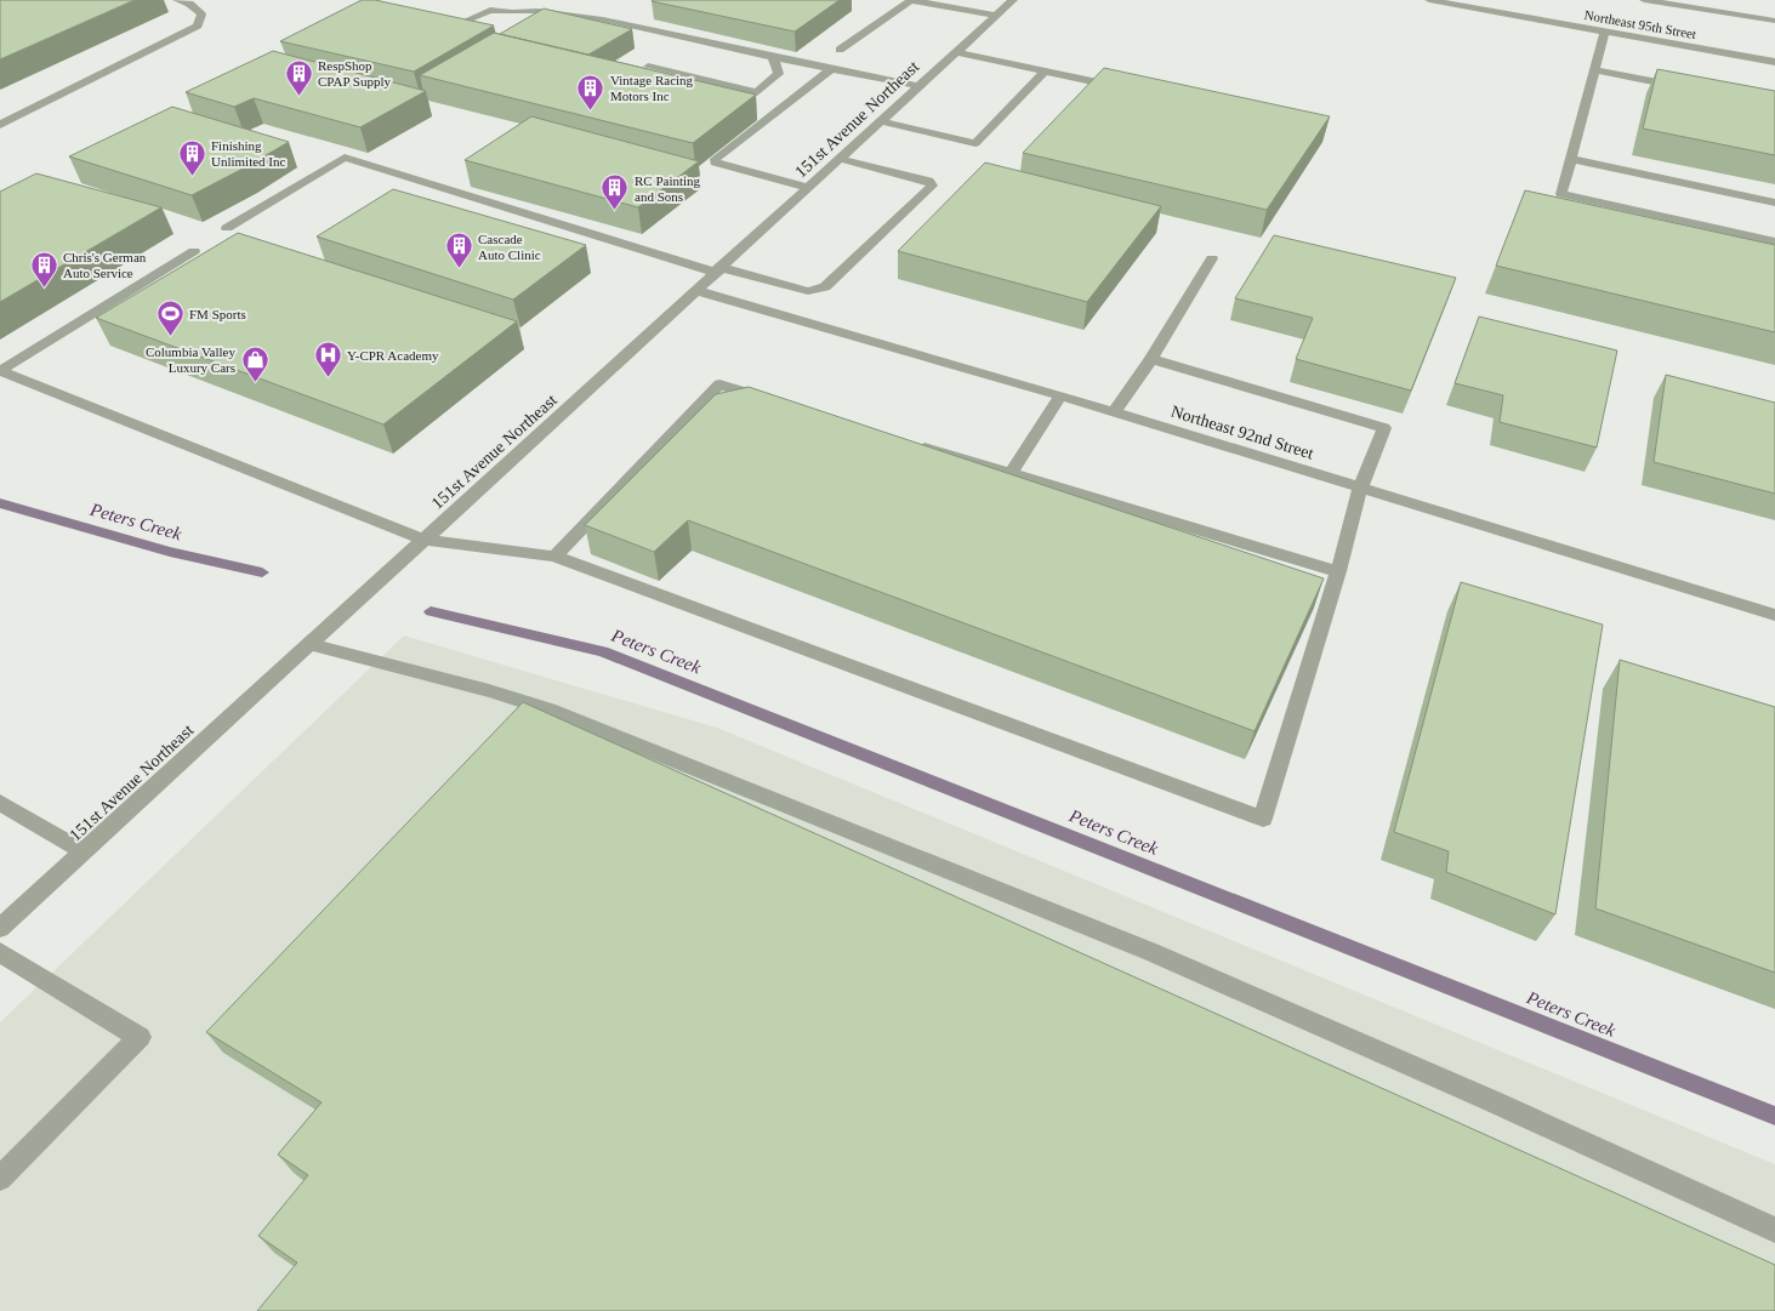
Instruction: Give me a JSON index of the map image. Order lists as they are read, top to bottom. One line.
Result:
{"streets":{"street":["Northeast 95th Street","151st Avenue Northeast","Northeast 92nd Street"]},"crossings":[["151st Avenue Northeast","Northeast 92nd Street"]],"water":["Peters Creek"],"places":{"building":["RespShop CPAP Supply","Vintage Racing Motors Inc","Finishing Unlimited Inc","RC Painting and Sons","Cascade Auto Clinic","Chris's German Auto Service"],"sports":["FM Sports"],"hospital":["Y-CPR Academy"],"shop":["Columbia Valley Luxury Cars"]}}
